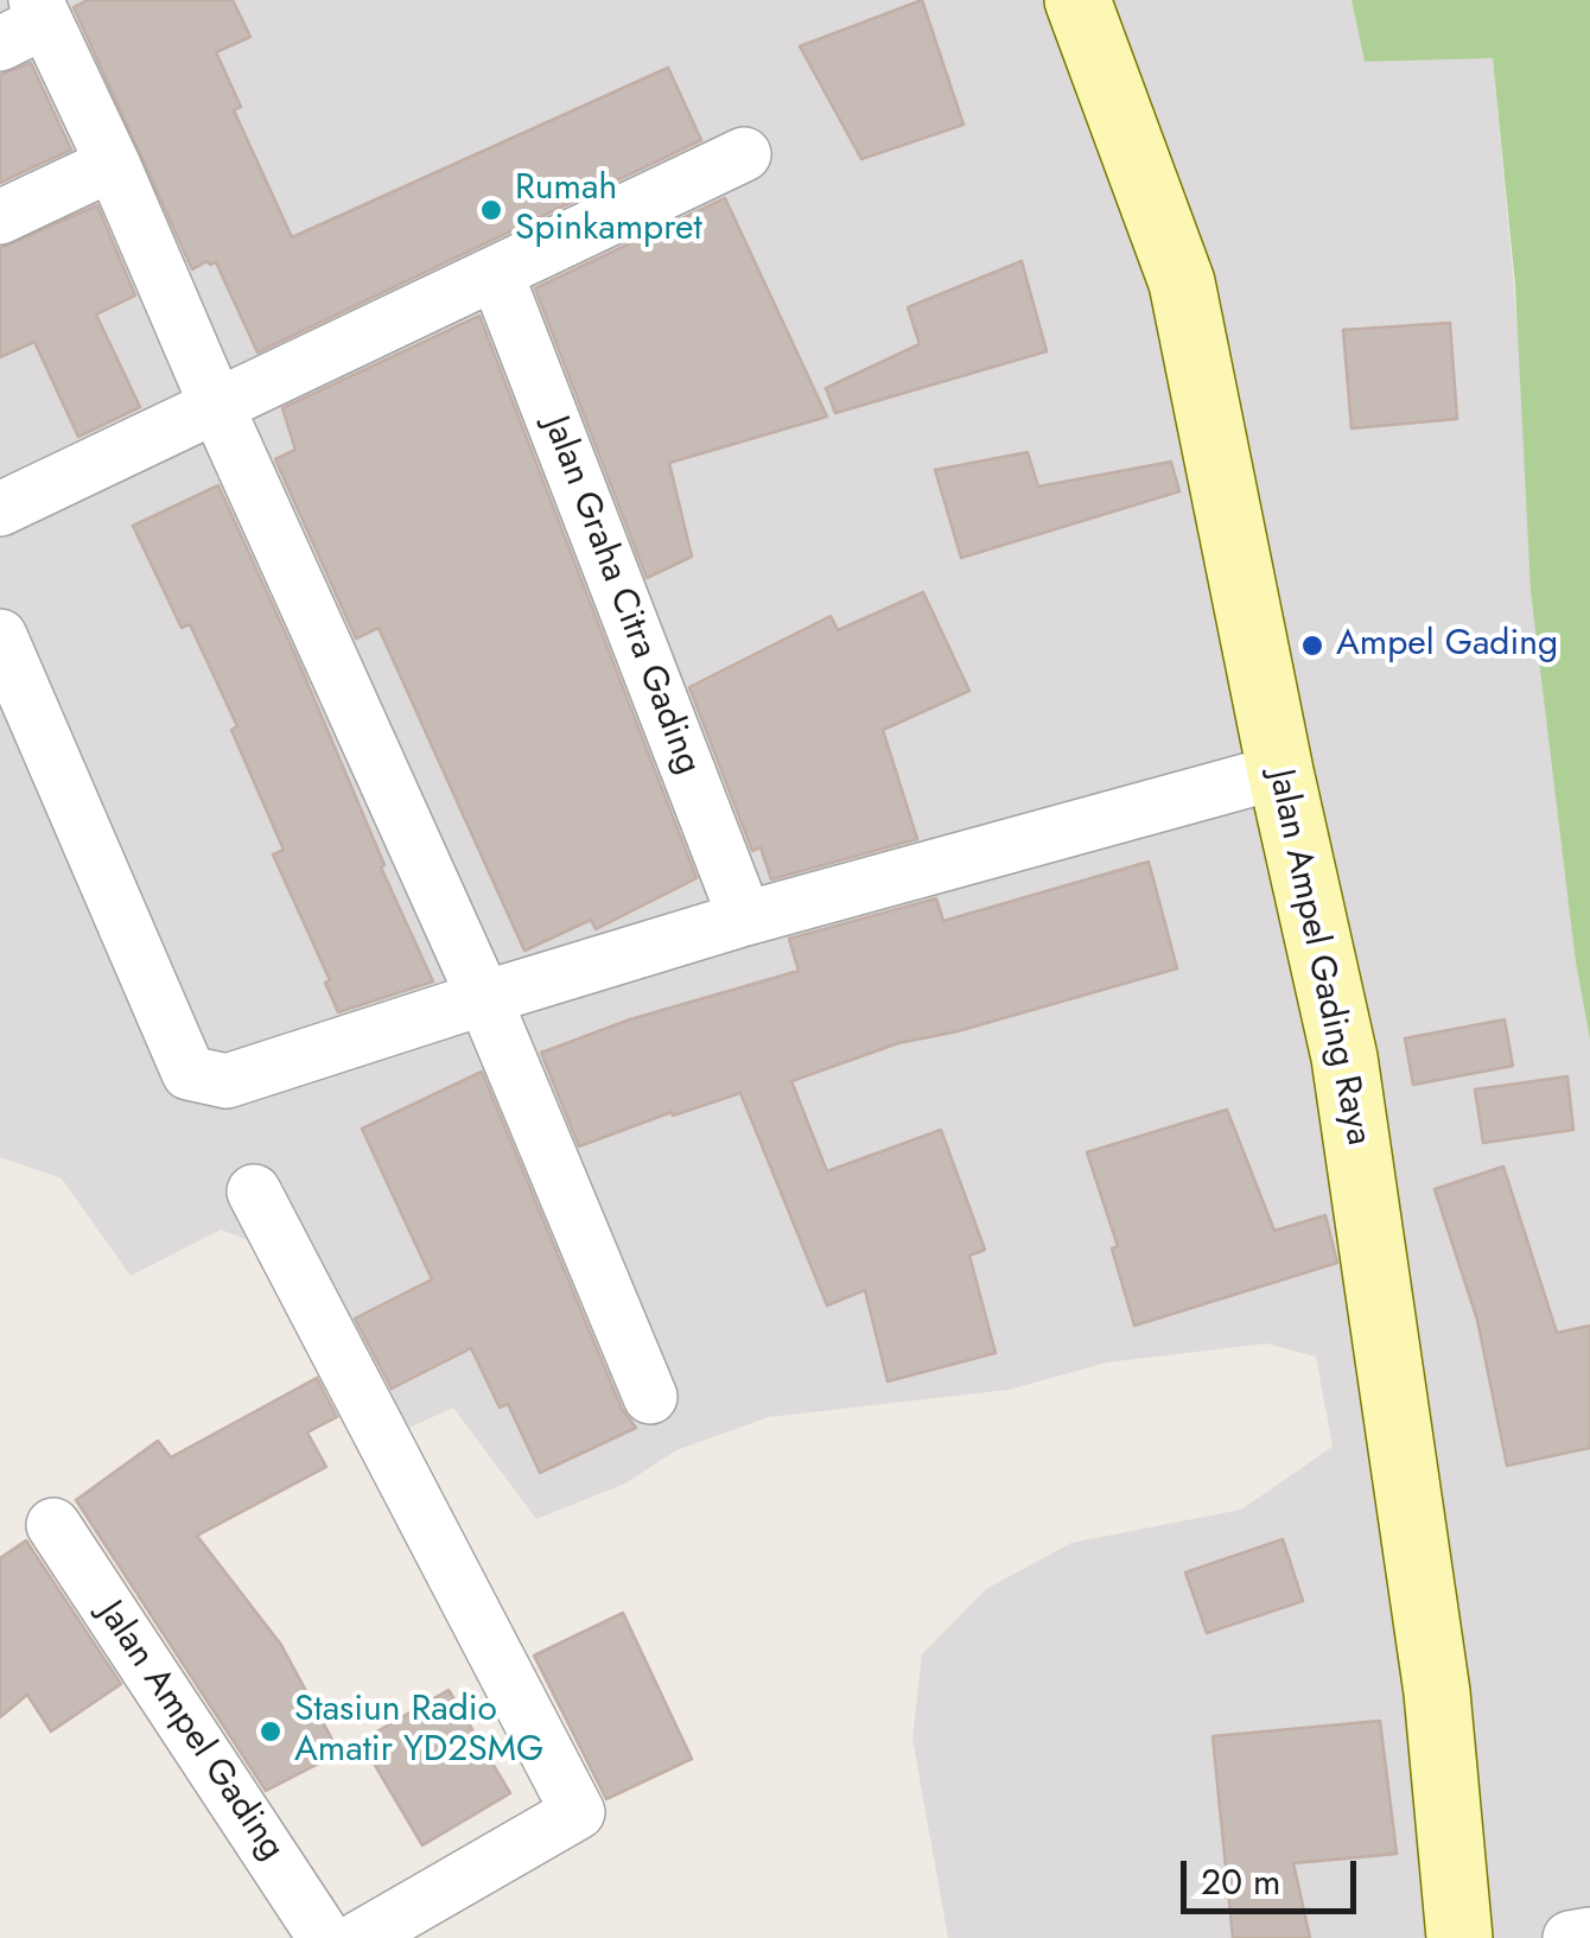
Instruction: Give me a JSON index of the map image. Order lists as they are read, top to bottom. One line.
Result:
{"streets":{"main road":["Jalan Ampel Gading Raya"],"street":["Jalan Graha Citra Gading","Jalan Ampel Gading"]},"places":["Rumah Spinkampret","Ampel Gading","Stasiun Radio Amatir YD2SMG"],"scale_bar":"20 m"}
